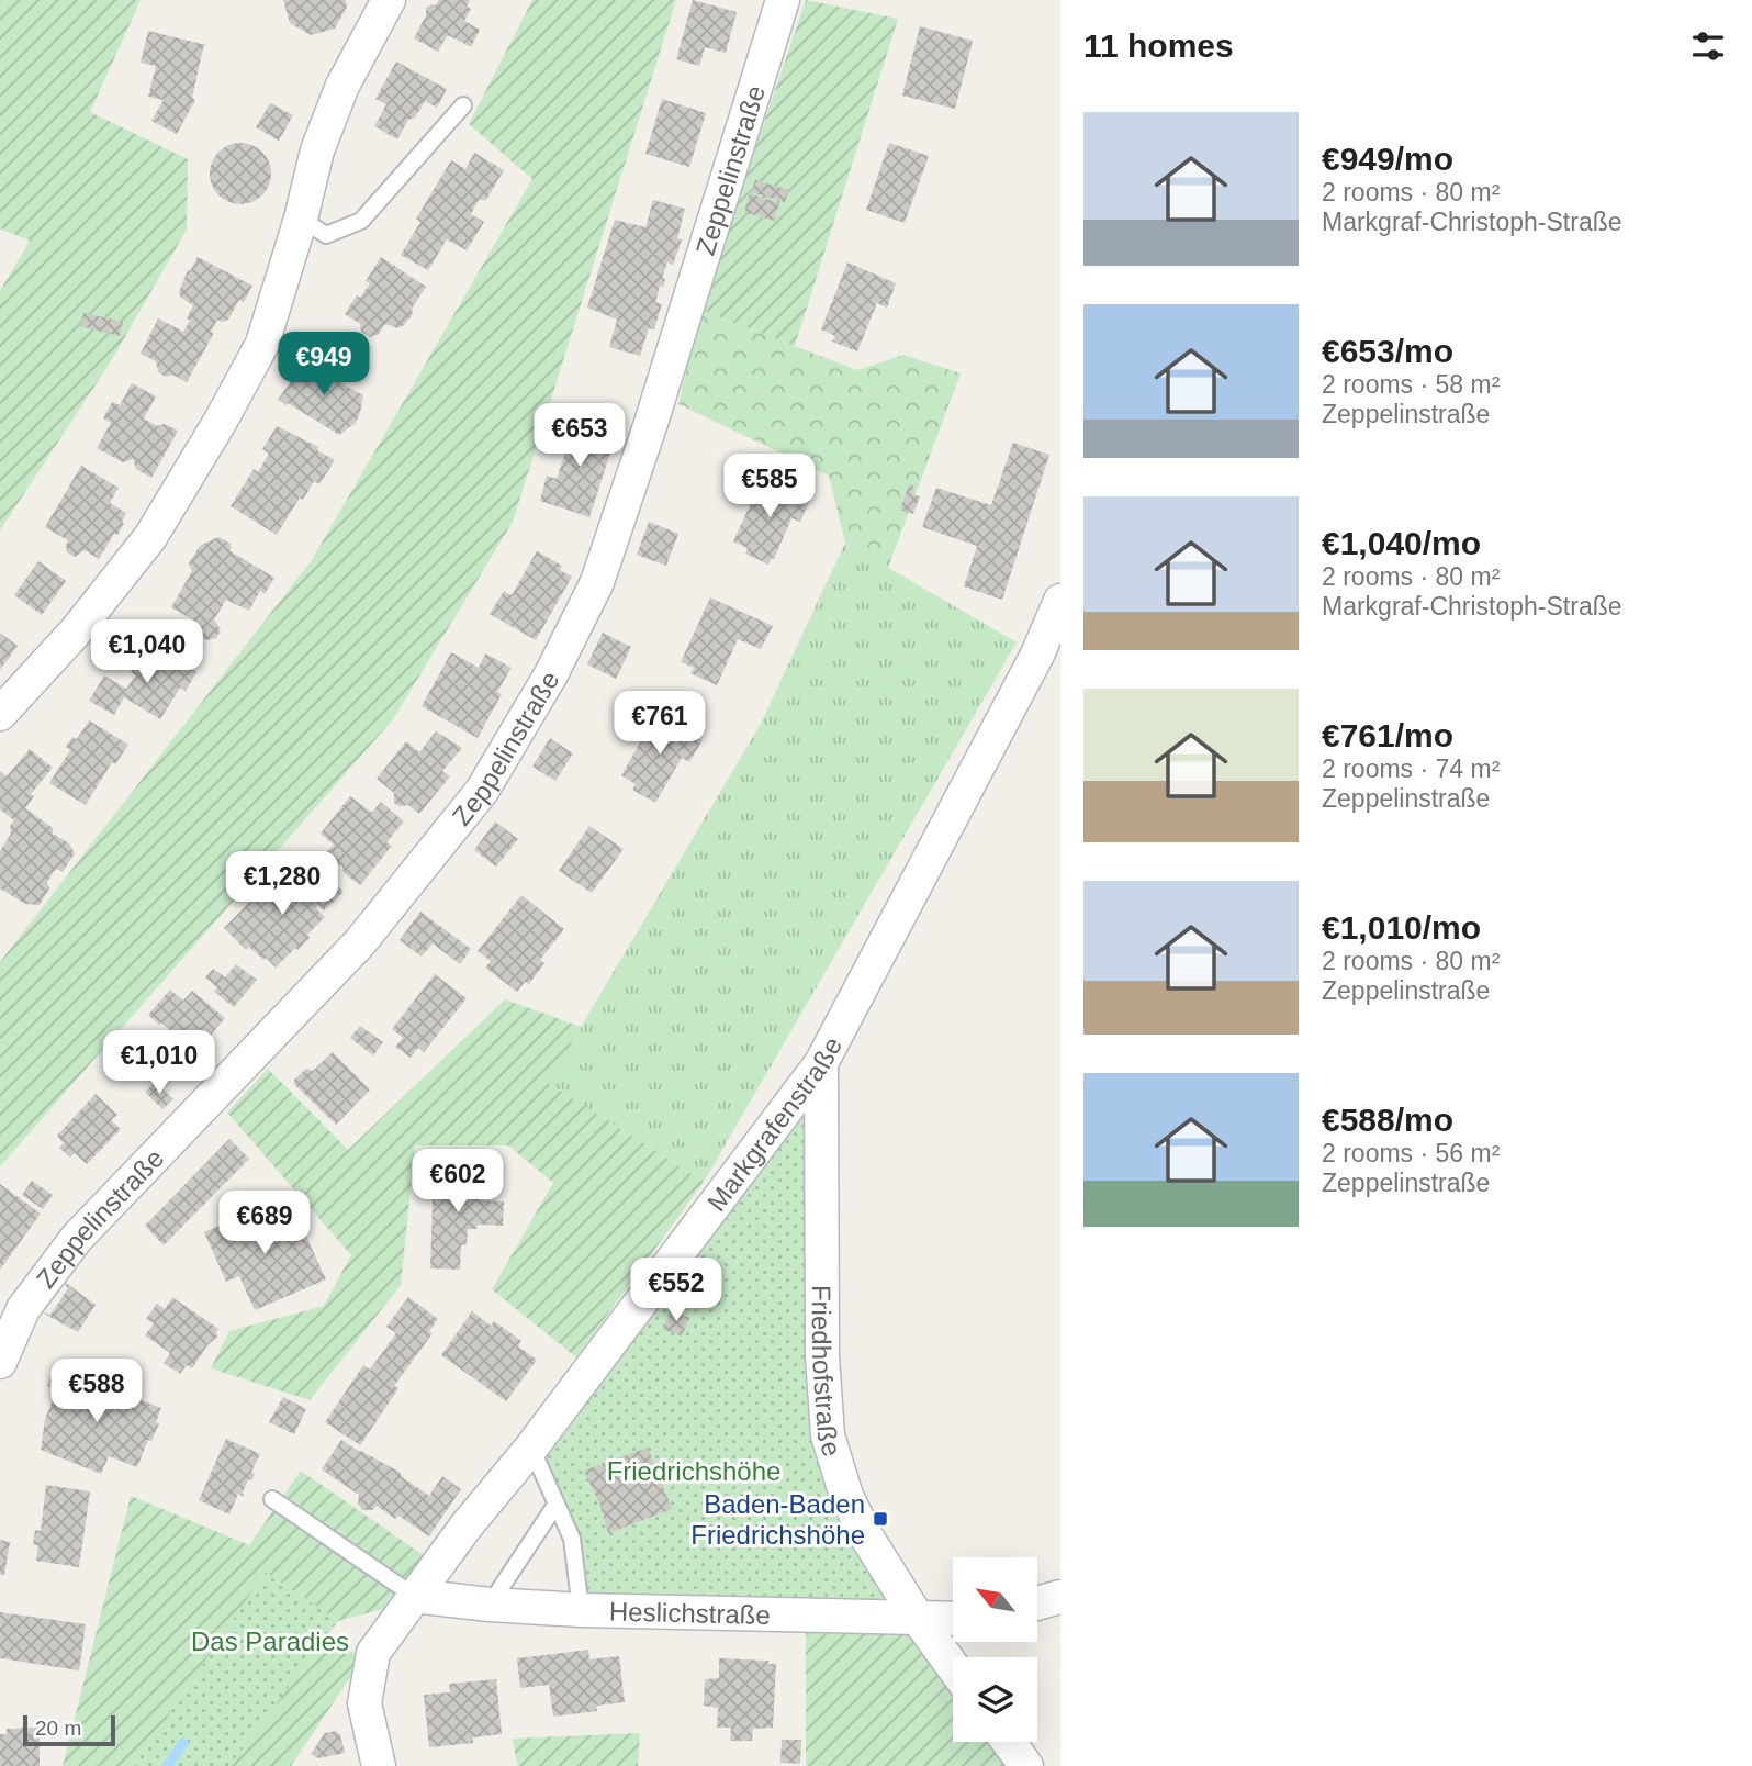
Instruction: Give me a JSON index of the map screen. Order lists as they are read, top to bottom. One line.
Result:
{"streets":{"street":["Zeppelinstraße","Markgrafenstraße","Friedhofstraße","Heslichstraße"]},"crossings":[["Markgrafenstraße","Friedhofstraße"],["Markgrafenstraße","Heslichstraße"],["Friedhofstraße","Heslichstraße"]],"parks":["Friedrichshöhe","Das Paradies"],"places":{"transit":["Baden-Baden Friedrichshöhe"]},"scale_bar":"20 m","north":"top left","page":{"heading":"11 homes","list":[{"name":"€949/mo","note":"2 rooms · 80 m² · Markgraf-Christoph-Straße"},{"name":"€653/mo","note":"2 rooms · 58 m² · Zeppelinstraße"},{"name":"€1,040/mo","note":"2 rooms · 80 m² · Markgraf-Christoph-Straße"},{"name":"€761/mo","note":"2 rooms · 74 m² · Zeppelinstraße"},{"name":"€1,010/mo","note":"2 rooms · 80 m² · Zeppelinstraße"},{"name":"€588/mo","note":"2 rooms · 56 m² · Zeppelinstraße"}],"price":["€949","€653","€585","€1,040","€761","€1,280","€1,010","€602","€689","€552","€588"],"scale":"20 m"}}
